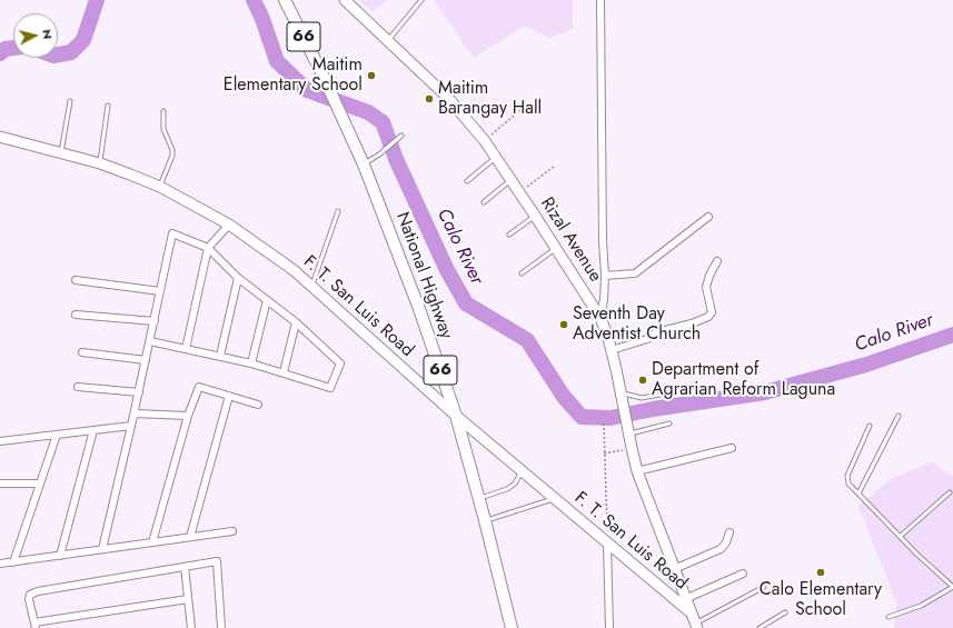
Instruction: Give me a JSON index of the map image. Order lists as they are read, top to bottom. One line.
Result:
{"streets":{"main road":["66","Rizal Avenue","National Highway","F. T. San Luis Road"]},"crossings":[["Rizal Avenue","F. T. San Luis Road"],["National Highway","F. T. San Luis Road"]],"water":["Calo River"],"places":["Maitim Elementary School","Maitim Barangay Hall","Seventh Day Adventist Church","Department of Agrarian Reform Laguna","Calo Elementary School"],"north":"right"}
